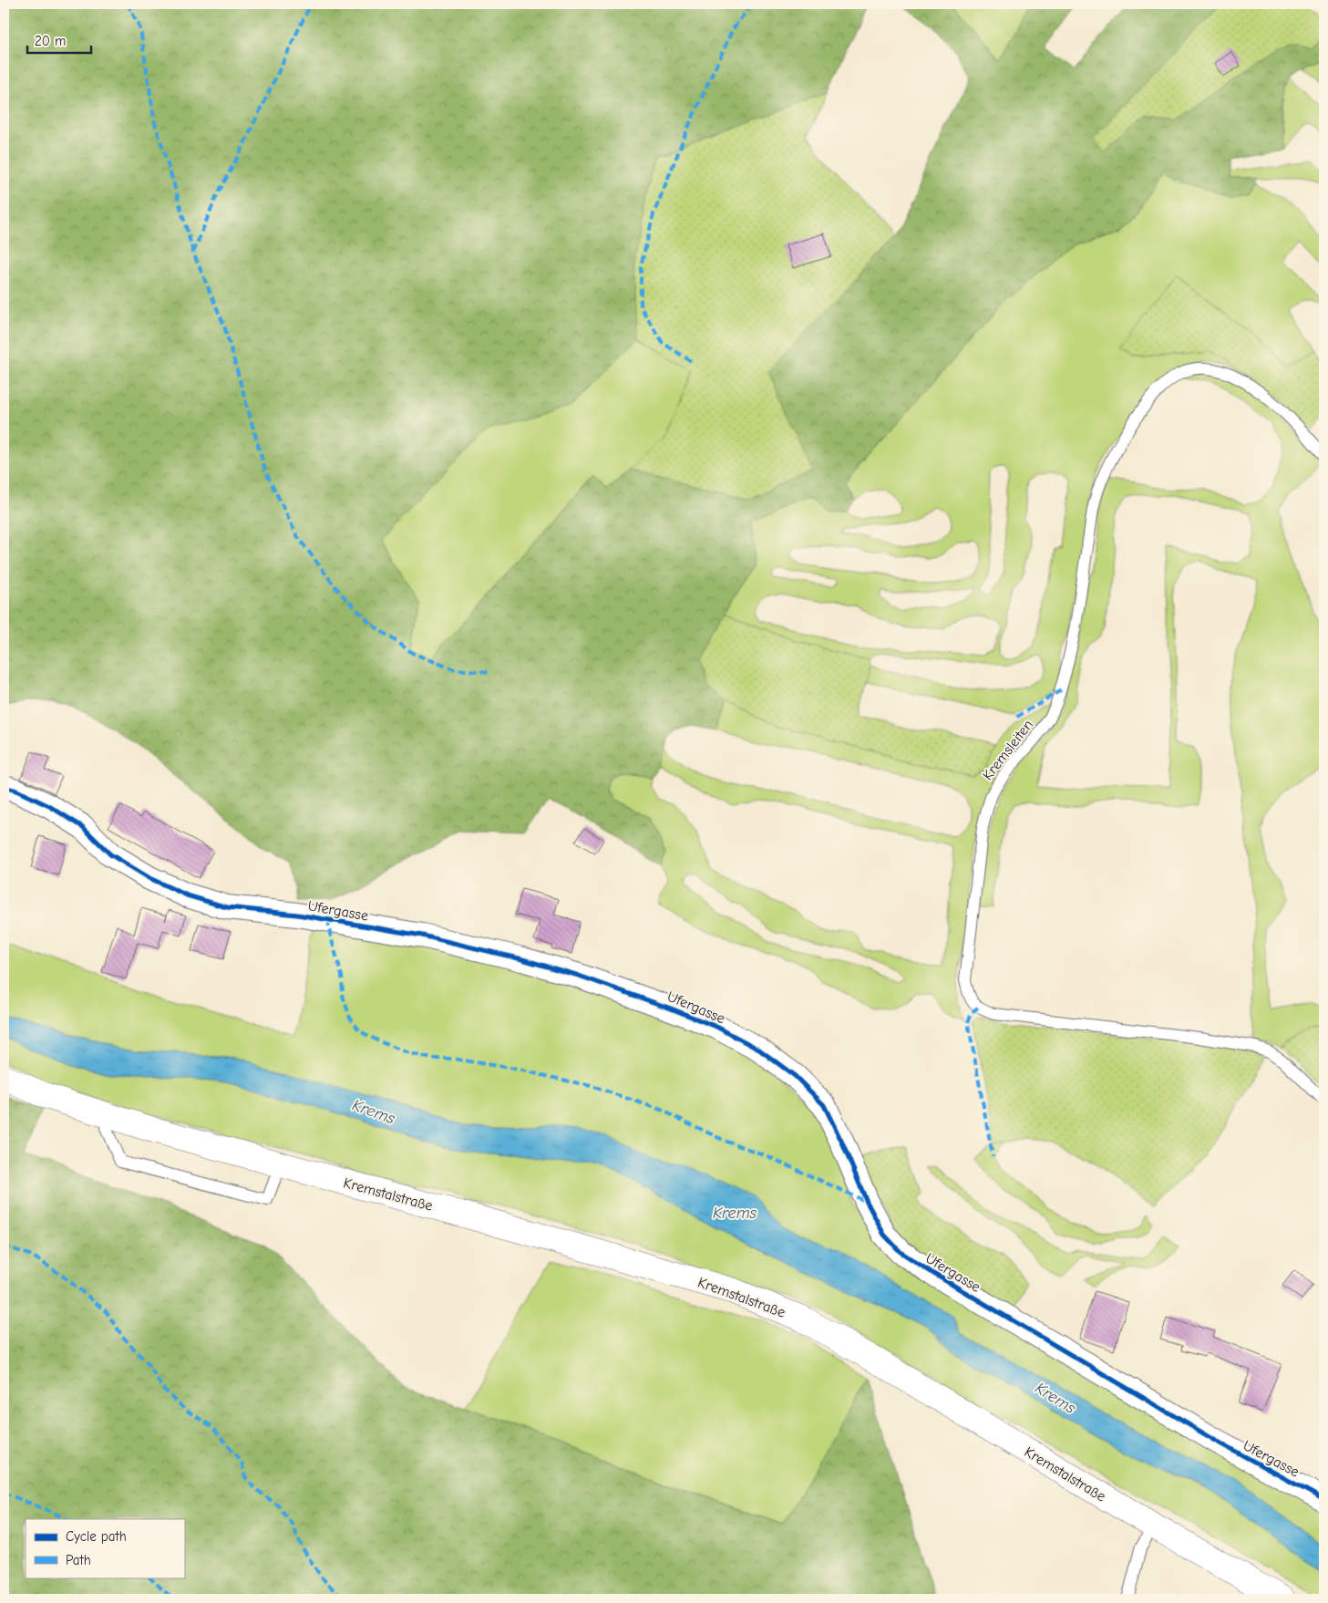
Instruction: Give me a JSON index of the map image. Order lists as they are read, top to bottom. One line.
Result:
{"streets":{"main road":["Kremstalstraße"],"street":["Ufergasse"],"lane":["Kremsleiten"]},"water":["Krems"],"legend":["Cycle path","Path"],"scale_bar":"20 m"}
